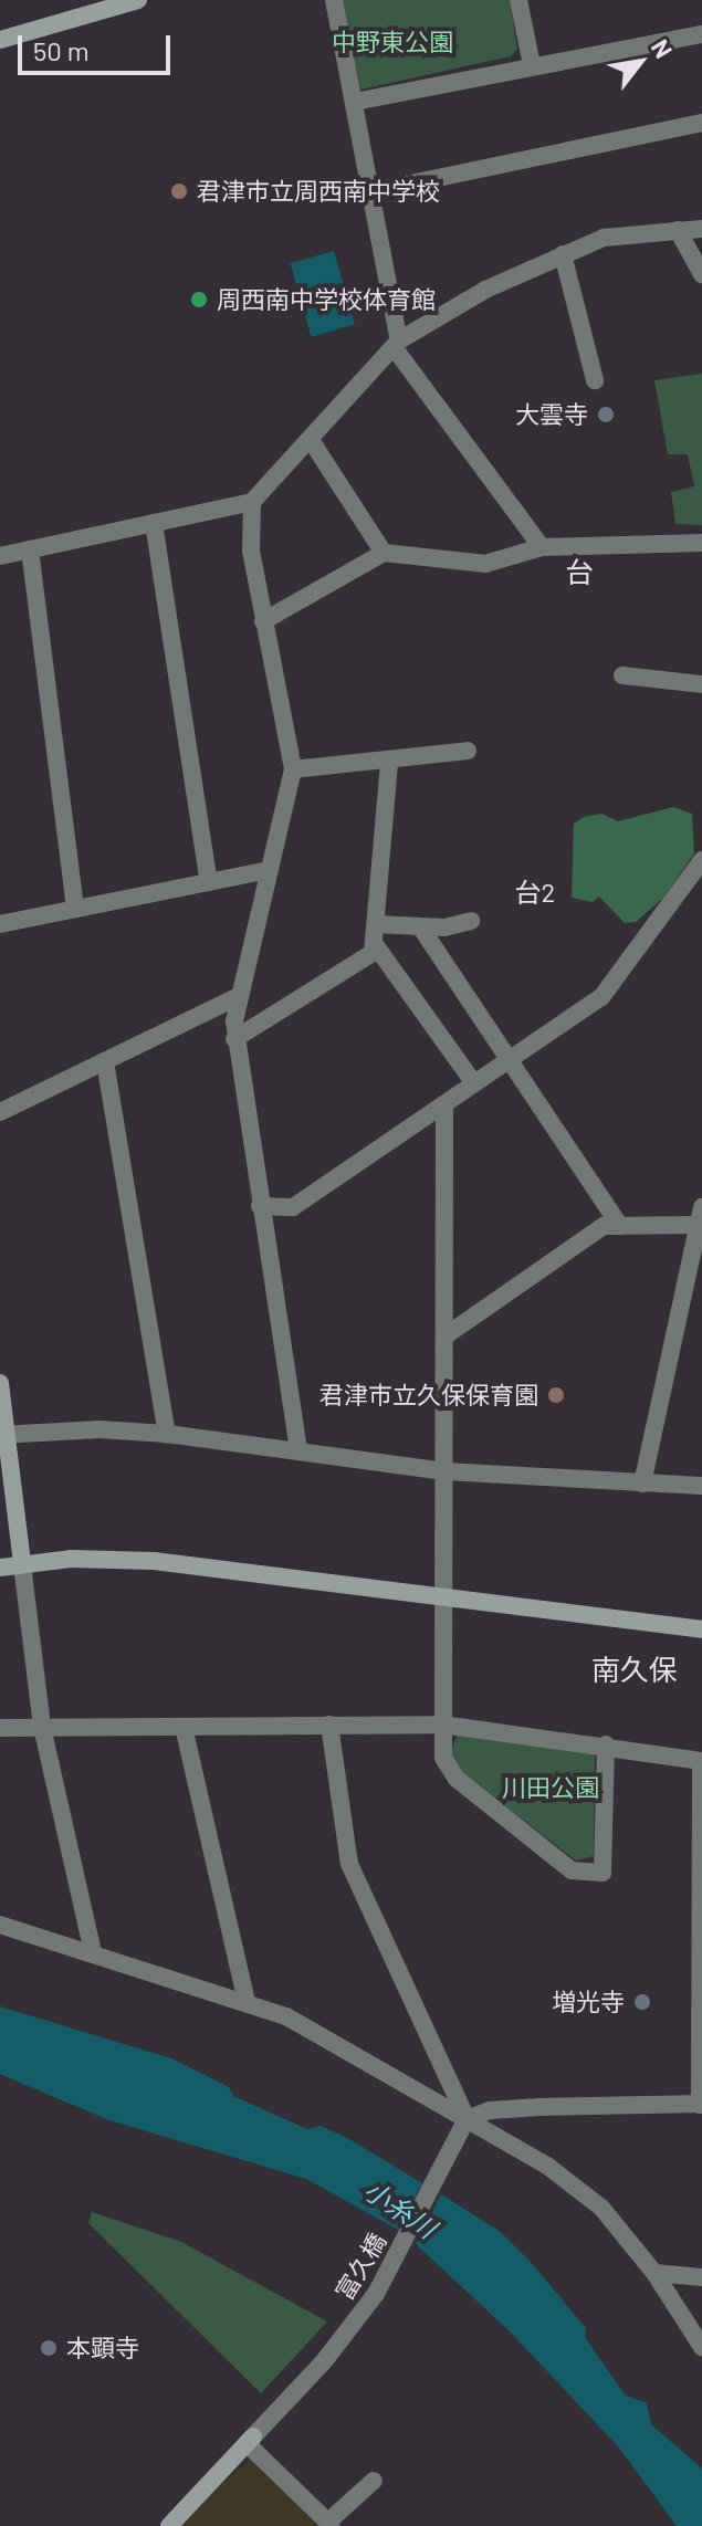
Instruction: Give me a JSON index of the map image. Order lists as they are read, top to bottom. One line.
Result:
{"streets":{"street":["富久橋"]},"districts":["台","台2","南久保"],"water":["小糸川"],"parks":["中野東公園","川田公園"],"places":["君津市立周西南中学校","周西南中学校体育館","大雲寺","君津市立久保保育園","増光寺","本顕寺"],"scale_bar":"50 m","north":"top right"}
